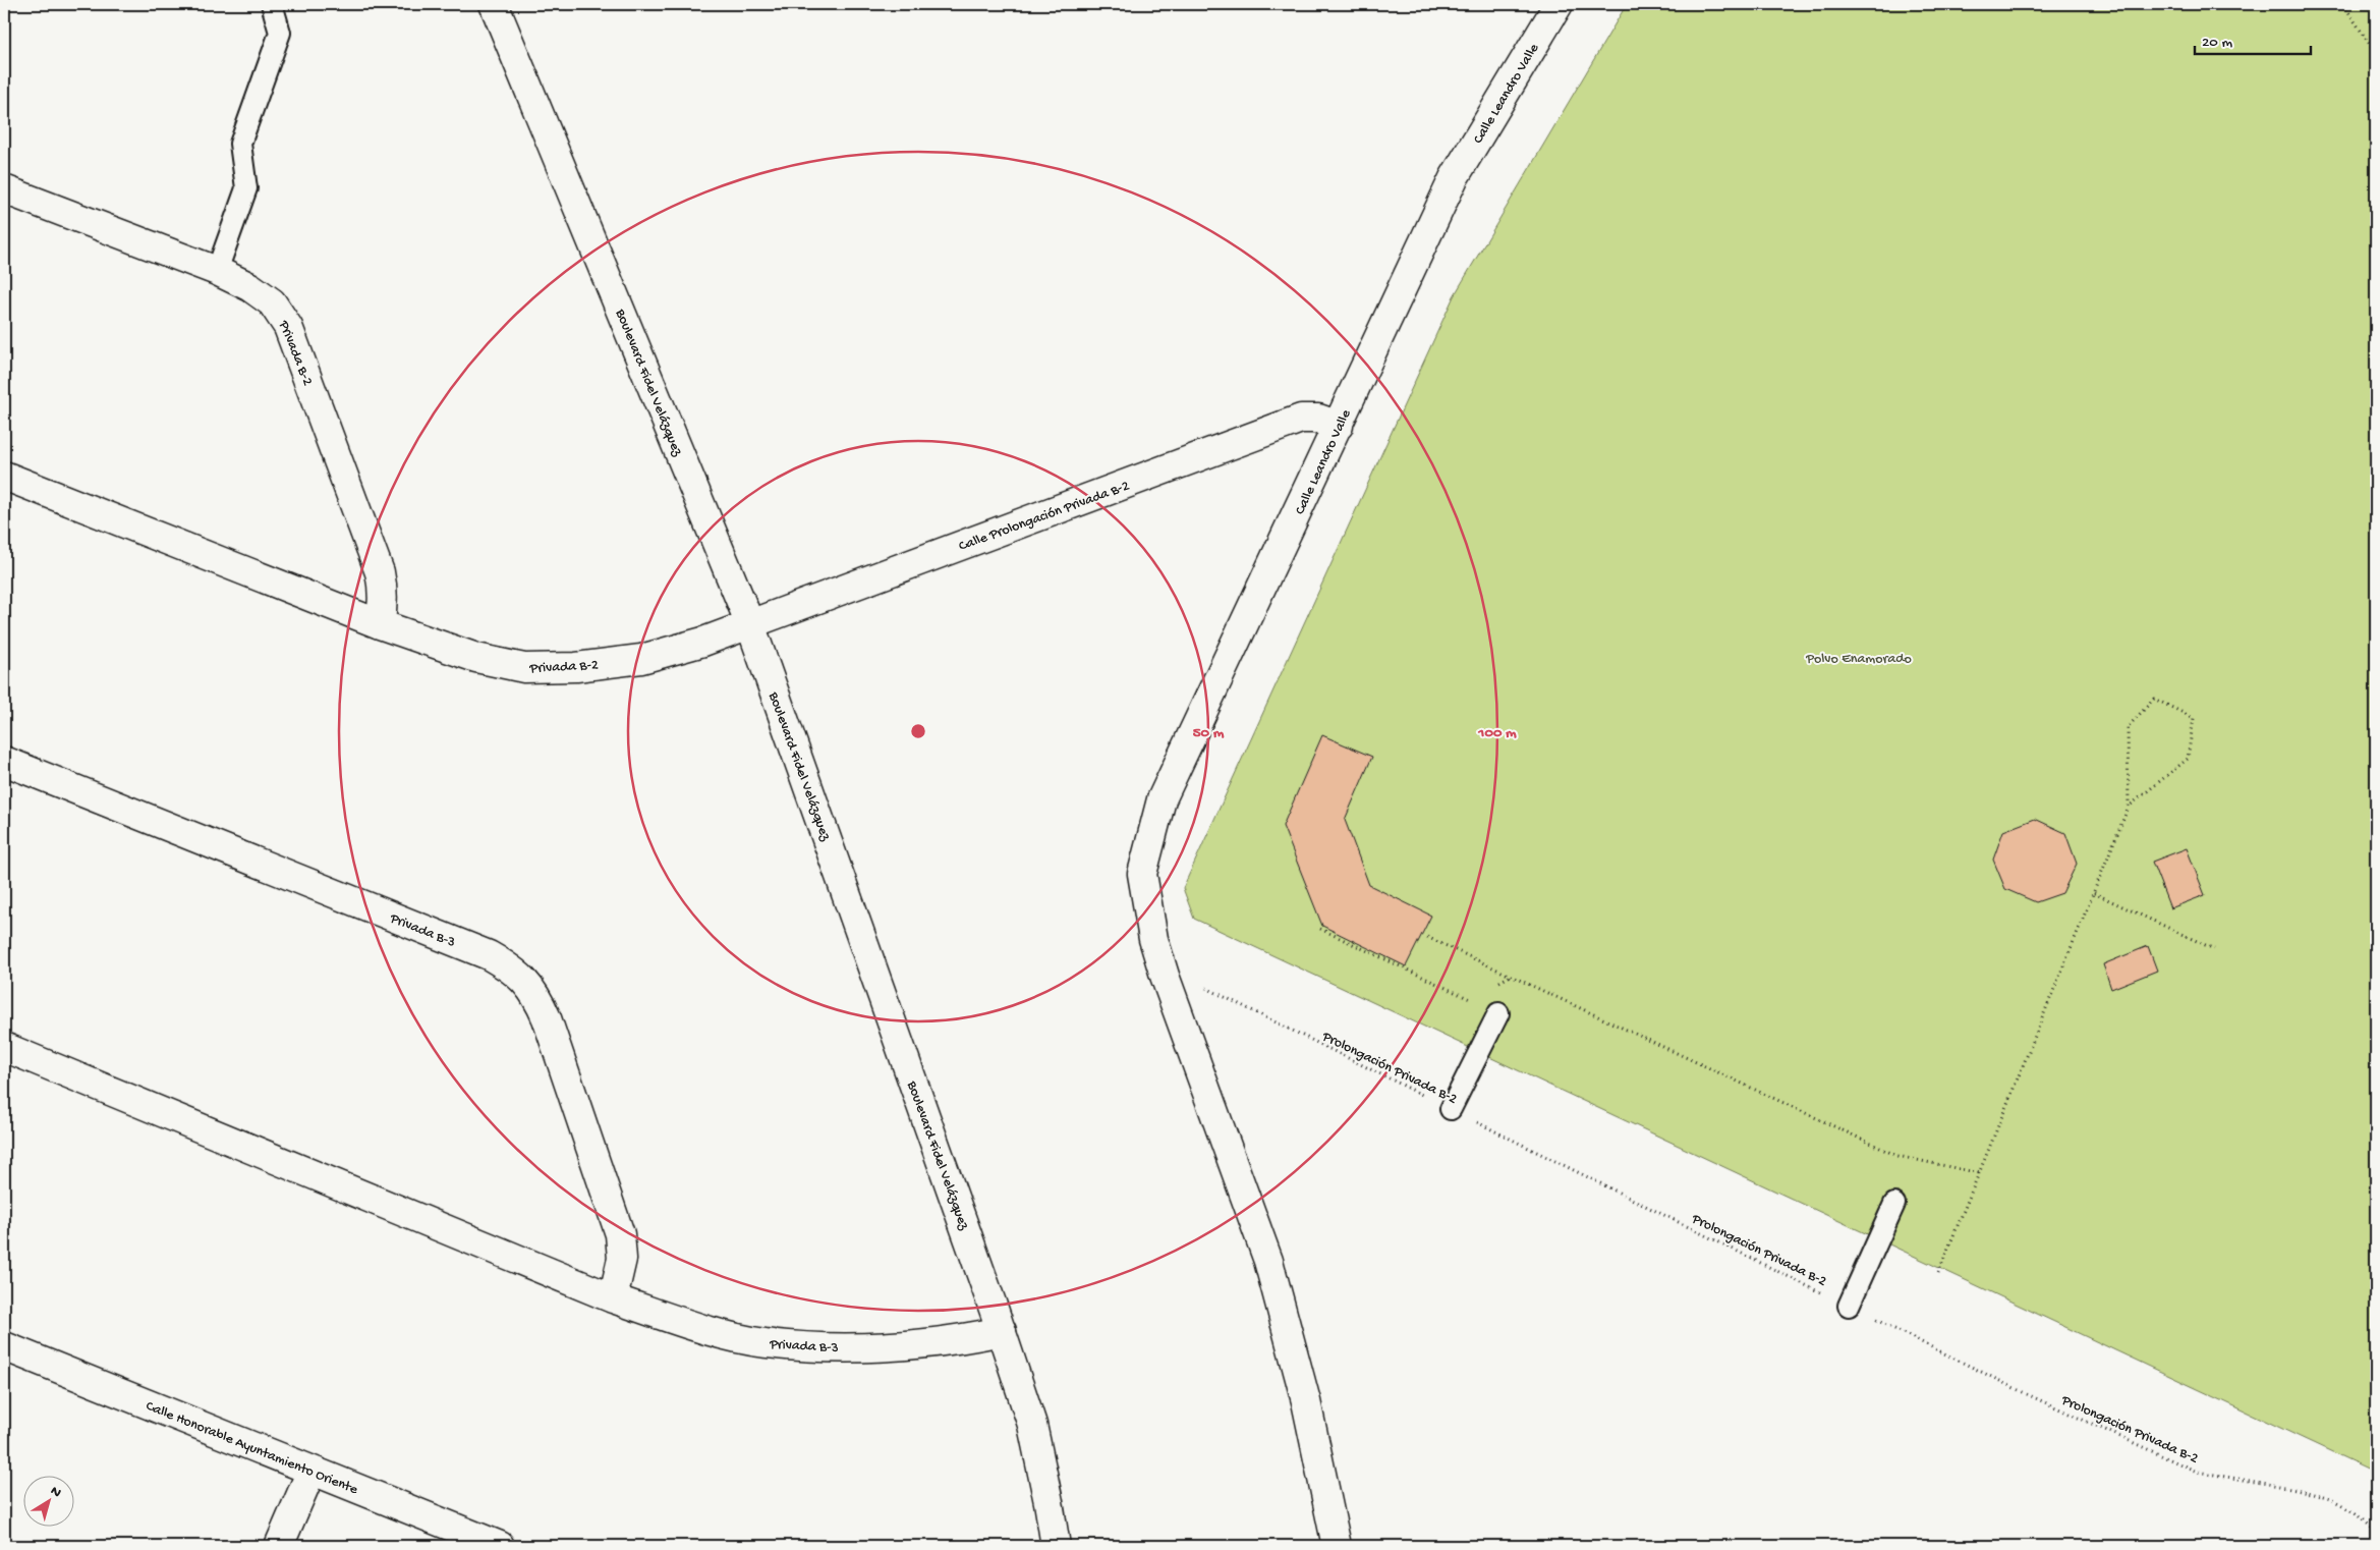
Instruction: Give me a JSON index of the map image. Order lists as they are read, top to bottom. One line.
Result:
{"streets":{"street":["Calle Leandro Valle","Privada B-2","Boulevard Fidel Velázquez","Calle Prolongación Privada B-2","Privada B-3","Calle Honorable Ayuntamiento Oriente"],"path":["Prolongación Privada B-2"]},"crossings":[["Calle Leandro Valle","Calle Prolongación Privada B-2"],["Privada B-2","Boulevard Fidel Velázquez"],["Privada B-2","Calle Prolongación Privada B-2"],["Boulevard Fidel Velázquez","Calle Prolongación Privada B-2"],["Boulevard Fidel Velázquez","Privada B-3"]],"parks":["Polvo Enamorado"],"scale_bar":"20 m","north":"top right","rings":["50 m","100 m"]}
